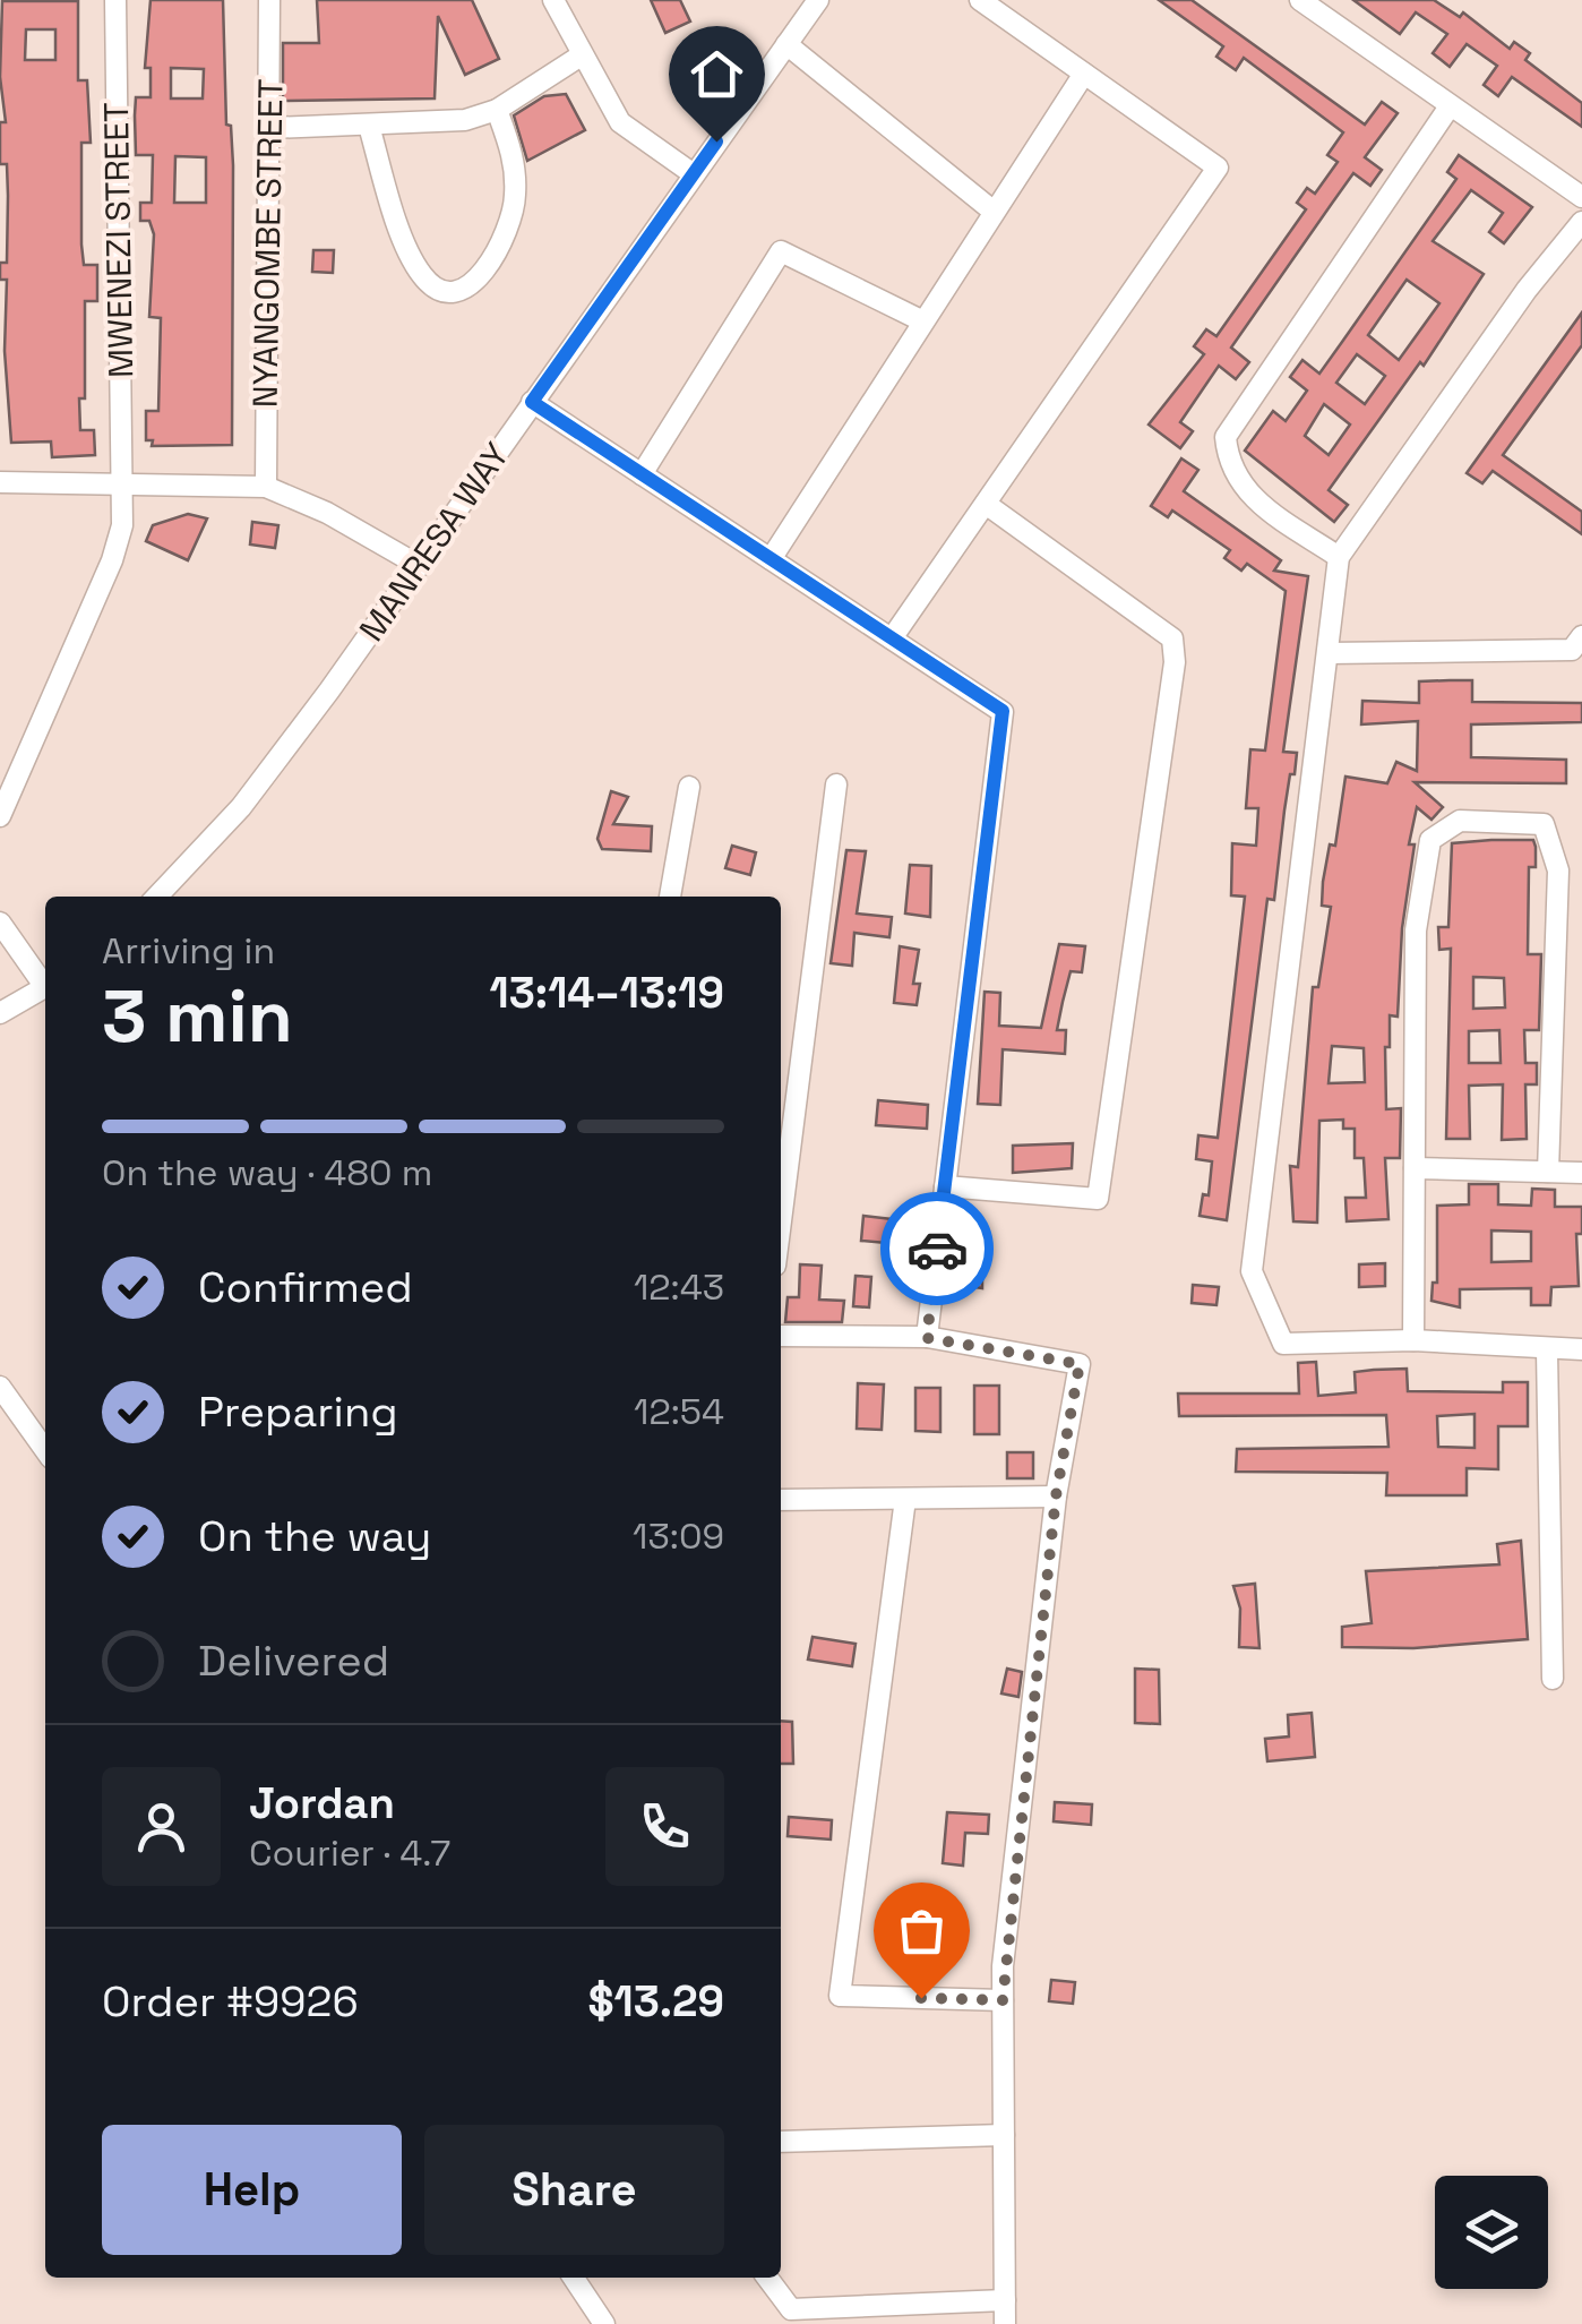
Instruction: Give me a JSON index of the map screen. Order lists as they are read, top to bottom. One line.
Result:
{"streets":{"street":["MWENEZI STREET","NYANGOMBE STREET","MANRESA WAY"]},"page":{"heading":["3 min","Arriving in","13:14–13:19"],"panel":["Jordan","Courier · 4.7","Order #9926","$13.29"],"bar":"On the way · 480 m","list":[["Confirmed","12:43"],["Preparing","12:54"],["On the way","13:09"],"Delivered"],"buttons":["Help","Share"]}}
